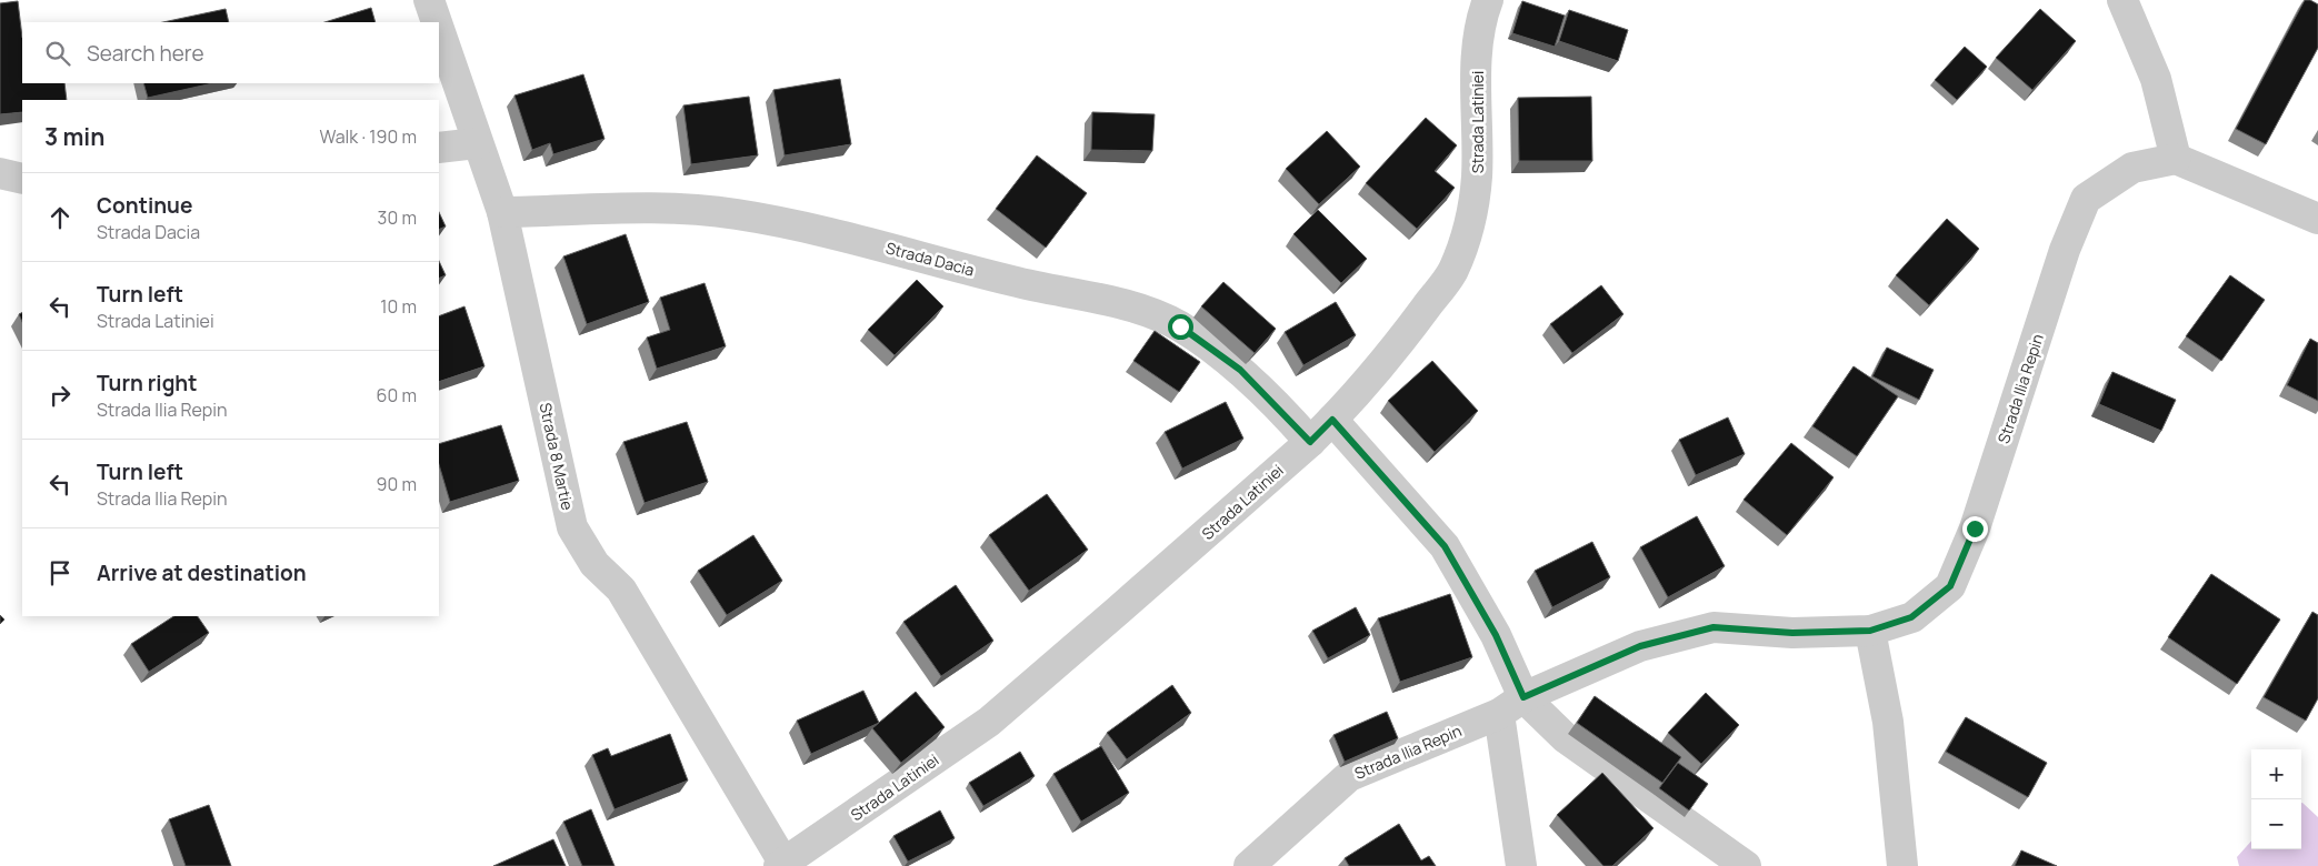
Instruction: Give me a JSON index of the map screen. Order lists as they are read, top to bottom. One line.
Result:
{"streets":{"street":["Strada Latiniei","Strada Dacia","Strada Ilia Repin","Strada 8 Martie"]},"crossings":[["Strada Latiniei","Strada Dacia"],["Strada Latiniei","Strada 8 Martie"],["Strada Dacia","Strada 8 Martie"]],"page":{"search":"Search here","heading":["3 min","Walk · 190 m"],"list":[["Continue","Strada Dacia","30 m"],["Turn left","Strada Latiniei","10 m"],["Turn right","Strada Ilia Repin","60 m"],["Turn left","Strada Ilia Repin","90 m"],"Arrive at destination"],"map_buttons":["+","−"]}}
